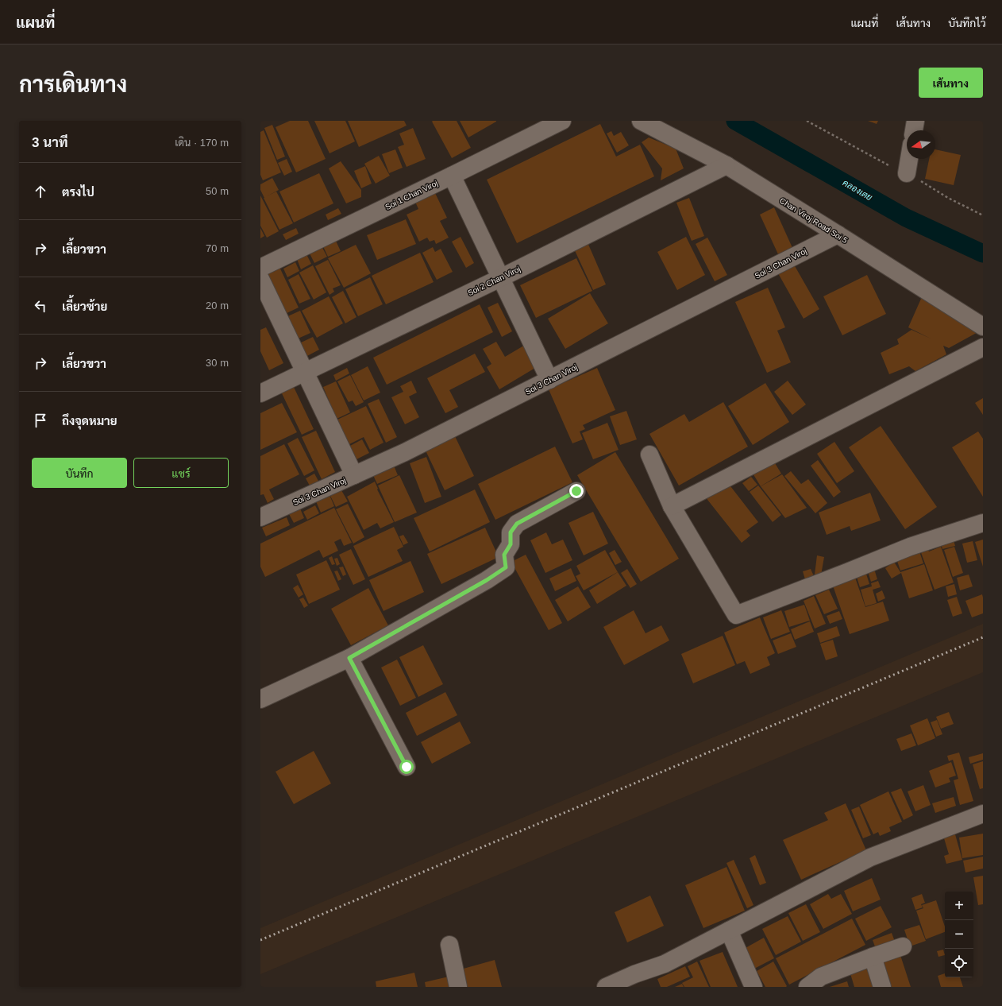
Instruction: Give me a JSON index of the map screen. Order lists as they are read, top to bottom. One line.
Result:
{"streets":{"street":["Soi 1 Chan Viroj","Chan Viroj Road Soi 5","Soi 3 Chan Viroj","Soi 2 Chan Viroj"]},"crossings":[["Chan Viroj Road Soi 5","Soi 3 Chan Viroj"],["Chan Viroj Road Soi 5","Soi 2 Chan Viroj"]],"water":["คลองเตย"],"north":"left","page":{"header":"แผนที่","nav":["แผนที่","เส้นทาง","บันทึกไว้"],"buttons":["เส้นทาง",["บันทึก","แชร์"]],"title":"การเดินทาง","heading":["3 นาที","เดิน · 170 m"],"list":[["ตรงไป","50 m"],["เลี้ยวขวา","70 m"],["เลี้ยวซ้าย","20 m"],["เลี้ยวขวา","30 m"],"ถึงจุดหมาย"],"map_buttons":["+","−"]}}
